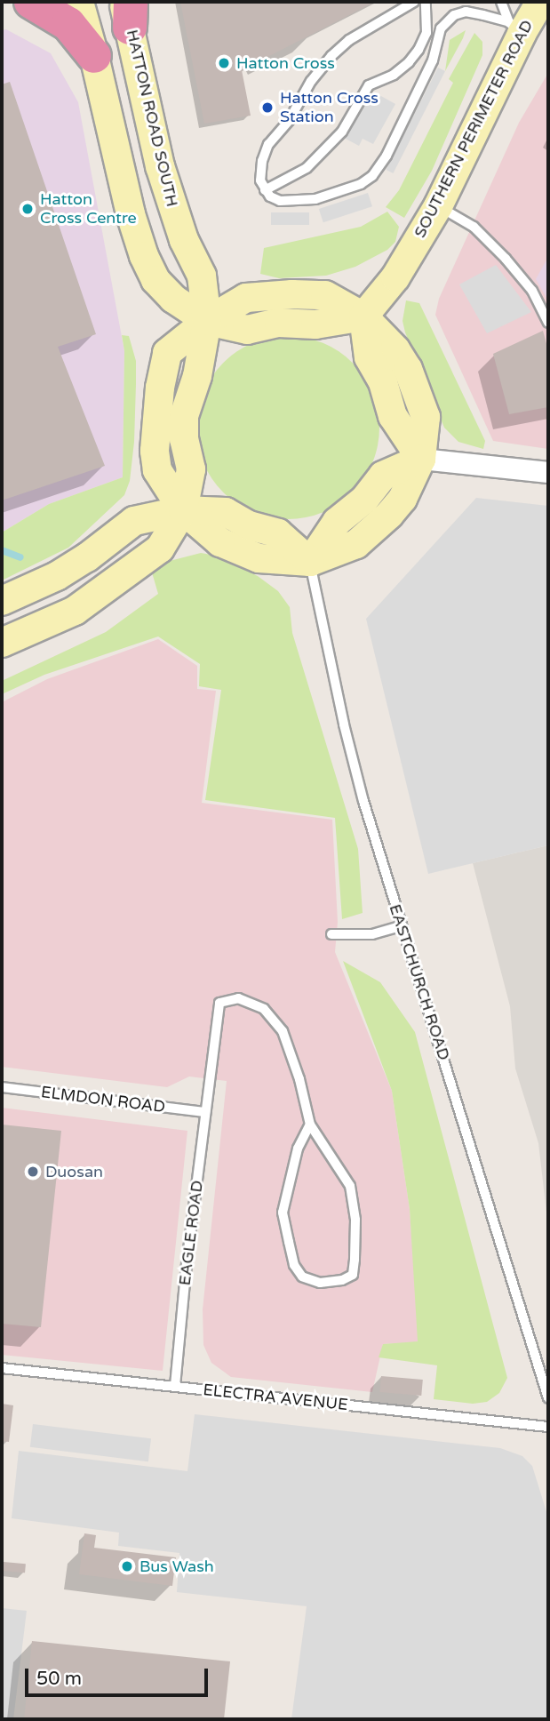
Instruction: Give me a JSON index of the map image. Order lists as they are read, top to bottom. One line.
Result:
{"streets":{"street":["HATTON ROAD SOUTH","SOUTHERN PERIMETER ROAD"],"lane":["EASTCHURCH ROAD","ELMDON ROAD","EAGLE ROAD","ELECTRA AVENUE"]},"crossings":[["ELMDON ROAD","EAGLE ROAD"],["EAGLE ROAD","ELECTRA AVENUE"]],"places":["Hatton Cross","Hatton Cross Station","Hatton Cross Centre","Duosan","Bus Wash"],"scale_bar":"50 m"}
